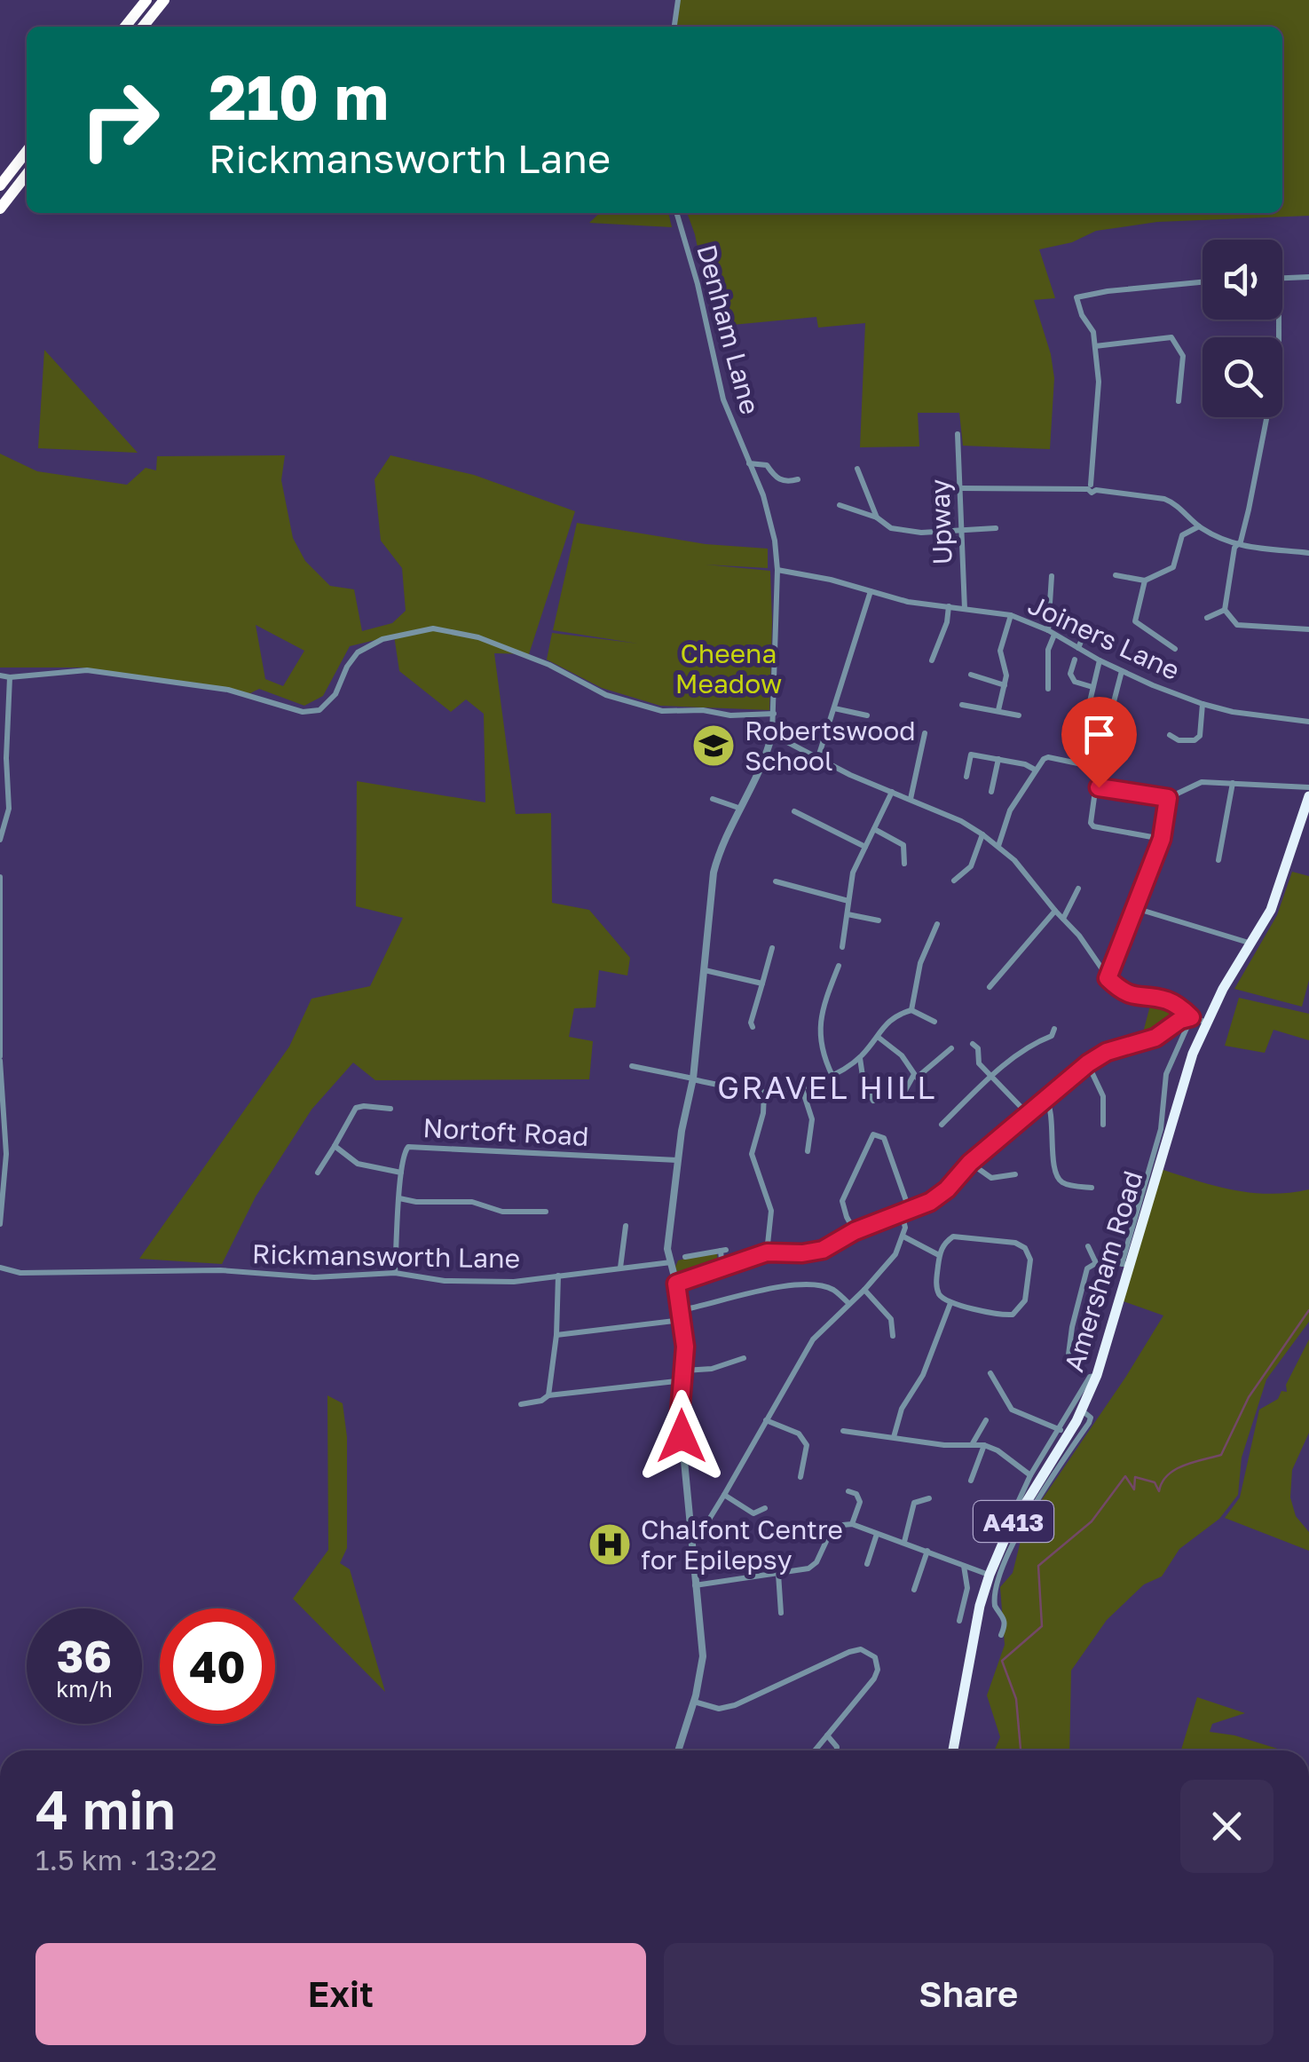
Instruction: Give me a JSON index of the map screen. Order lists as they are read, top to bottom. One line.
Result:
{"streets":{"highway":["Amersham Road","A413"],"street":["Denham Lane","Upway","Joiners Lane","Nortoft Road","Rickmansworth Lane"]},"crossings":[["Denham Lane","Joiners Lane"],["Denham Lane","Nortoft Road"],["Denham Lane","Rickmansworth Lane"],["Upway","Joiners Lane"],["Nortoft Road","Rickmansworth Lane"]],"districts":["GRAVEL HILL"],"parks":["Cheena Meadow"],"places":{"school or university":["Robertswood School"],"hospital":["Chalfont Centre for Epilepsy"]},"page":{"turn":["210 m","Rickmansworth Lane"],"speed":"36 km/h","limit":"40","heading":["4 min","1.5 km · 13:22"],"buttons":["Exit","Share"]}}
